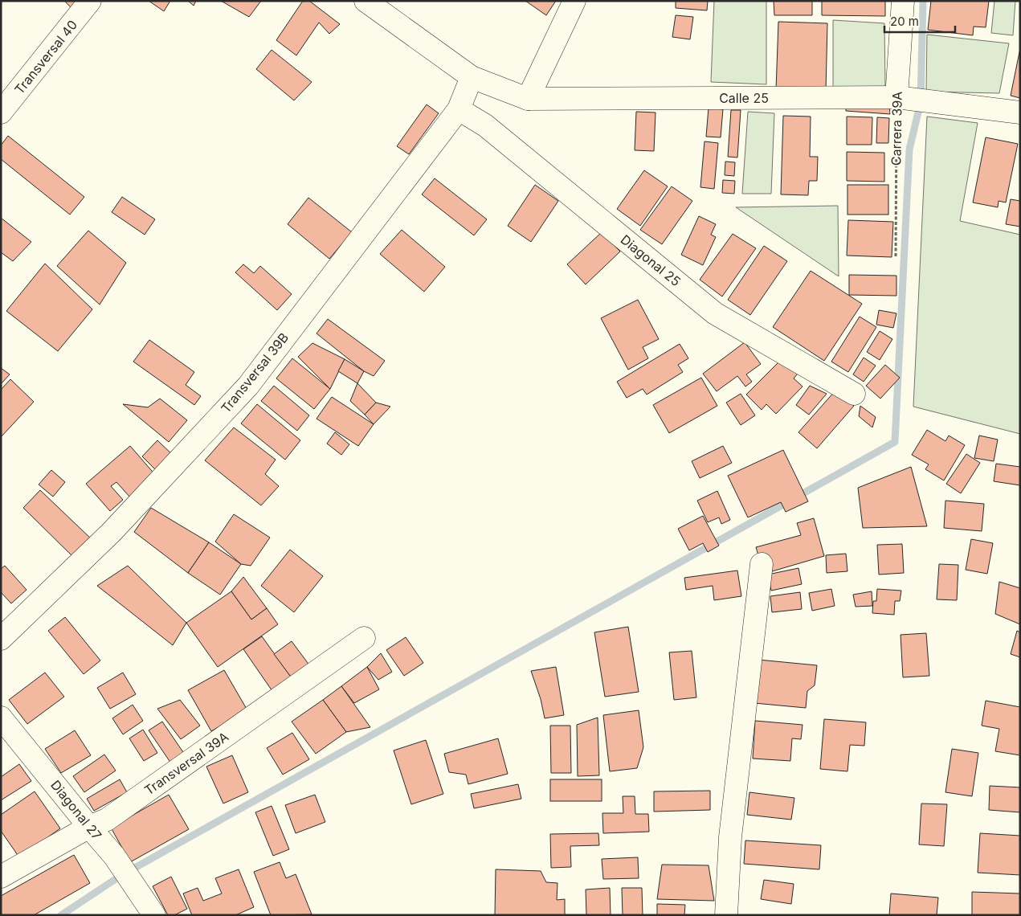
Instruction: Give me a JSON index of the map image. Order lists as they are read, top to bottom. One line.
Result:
{"streets":{"street":["Transversal 40","Calle 25","Carrera 39A","Diagonal 25","Transversal 39B","Transversal 39A","Diagonal 27"]},"crossings":[["Calle 25","Carrera 39A"],["Calle 25","Transversal 39B"],["Diagonal 25","Transversal 39B"],["Transversal 39A","Diagonal 27"]],"scale_bar":"20 m"}
